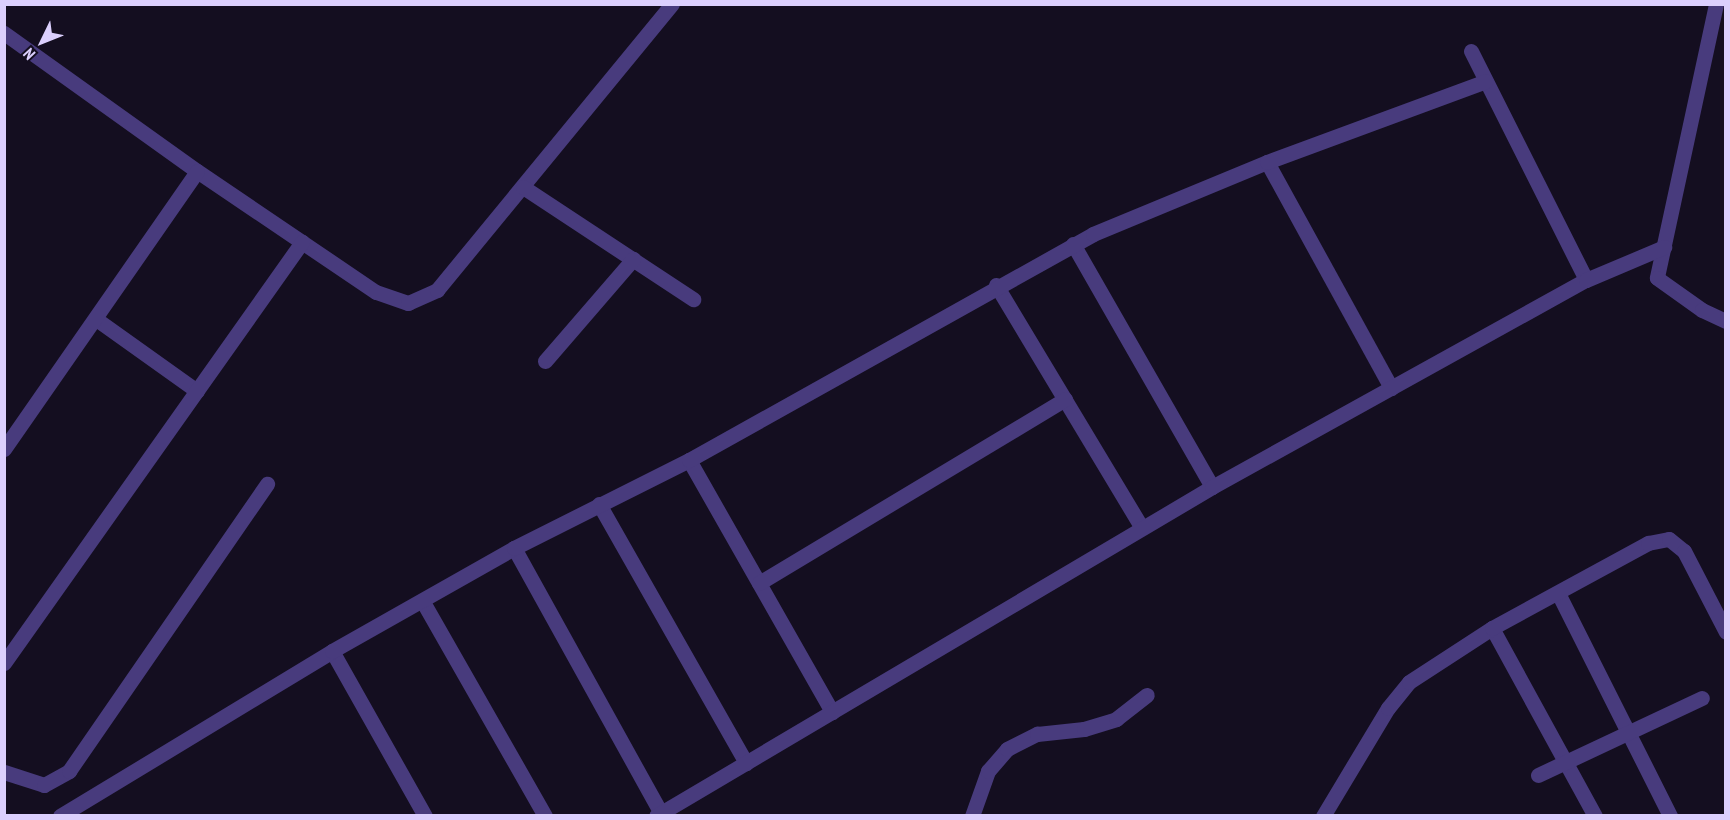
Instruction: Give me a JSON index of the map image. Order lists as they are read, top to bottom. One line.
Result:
{"north":"bottom left"}
